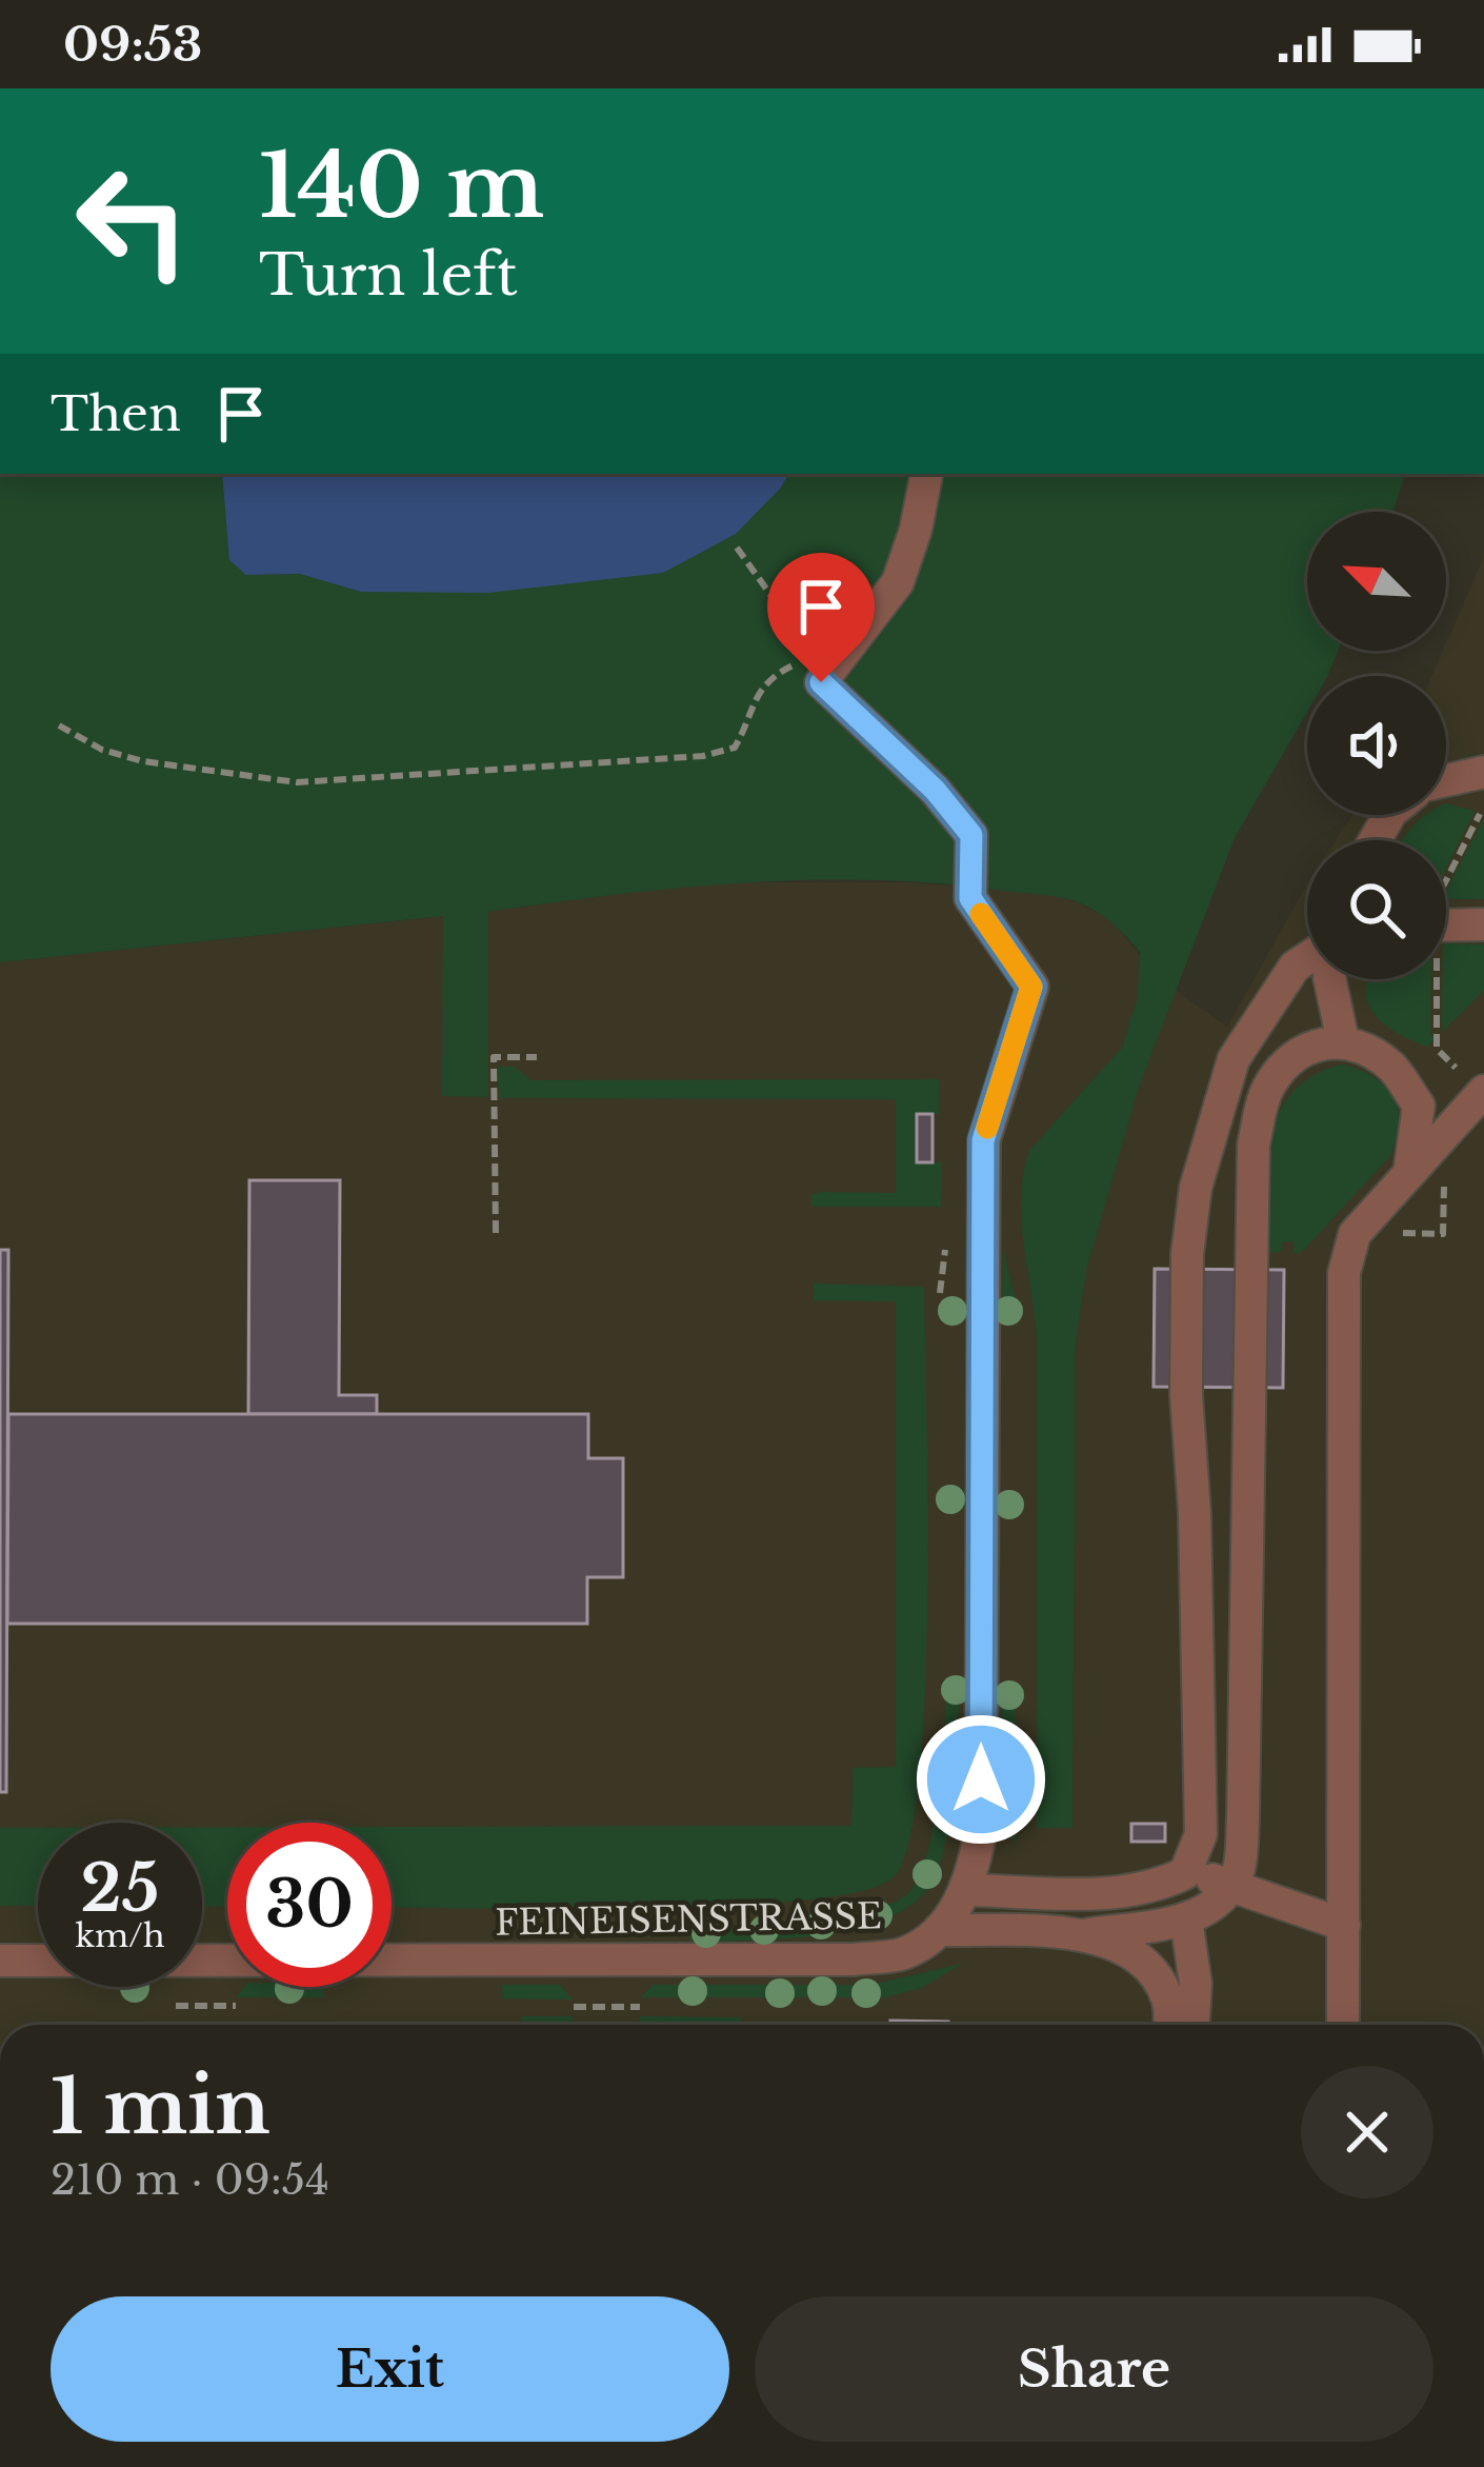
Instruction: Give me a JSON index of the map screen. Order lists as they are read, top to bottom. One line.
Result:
{"streets":{"street":["FEINEISENSTRASSE"]},"north":"top left","page":{"status":"09:53","turn":["140 m","Turn left"],"then":"Then","speed":"25 km/h","limit":"30","heading":["1 min","210 m · 09:54"],"buttons":["Exit","Share"]}}
